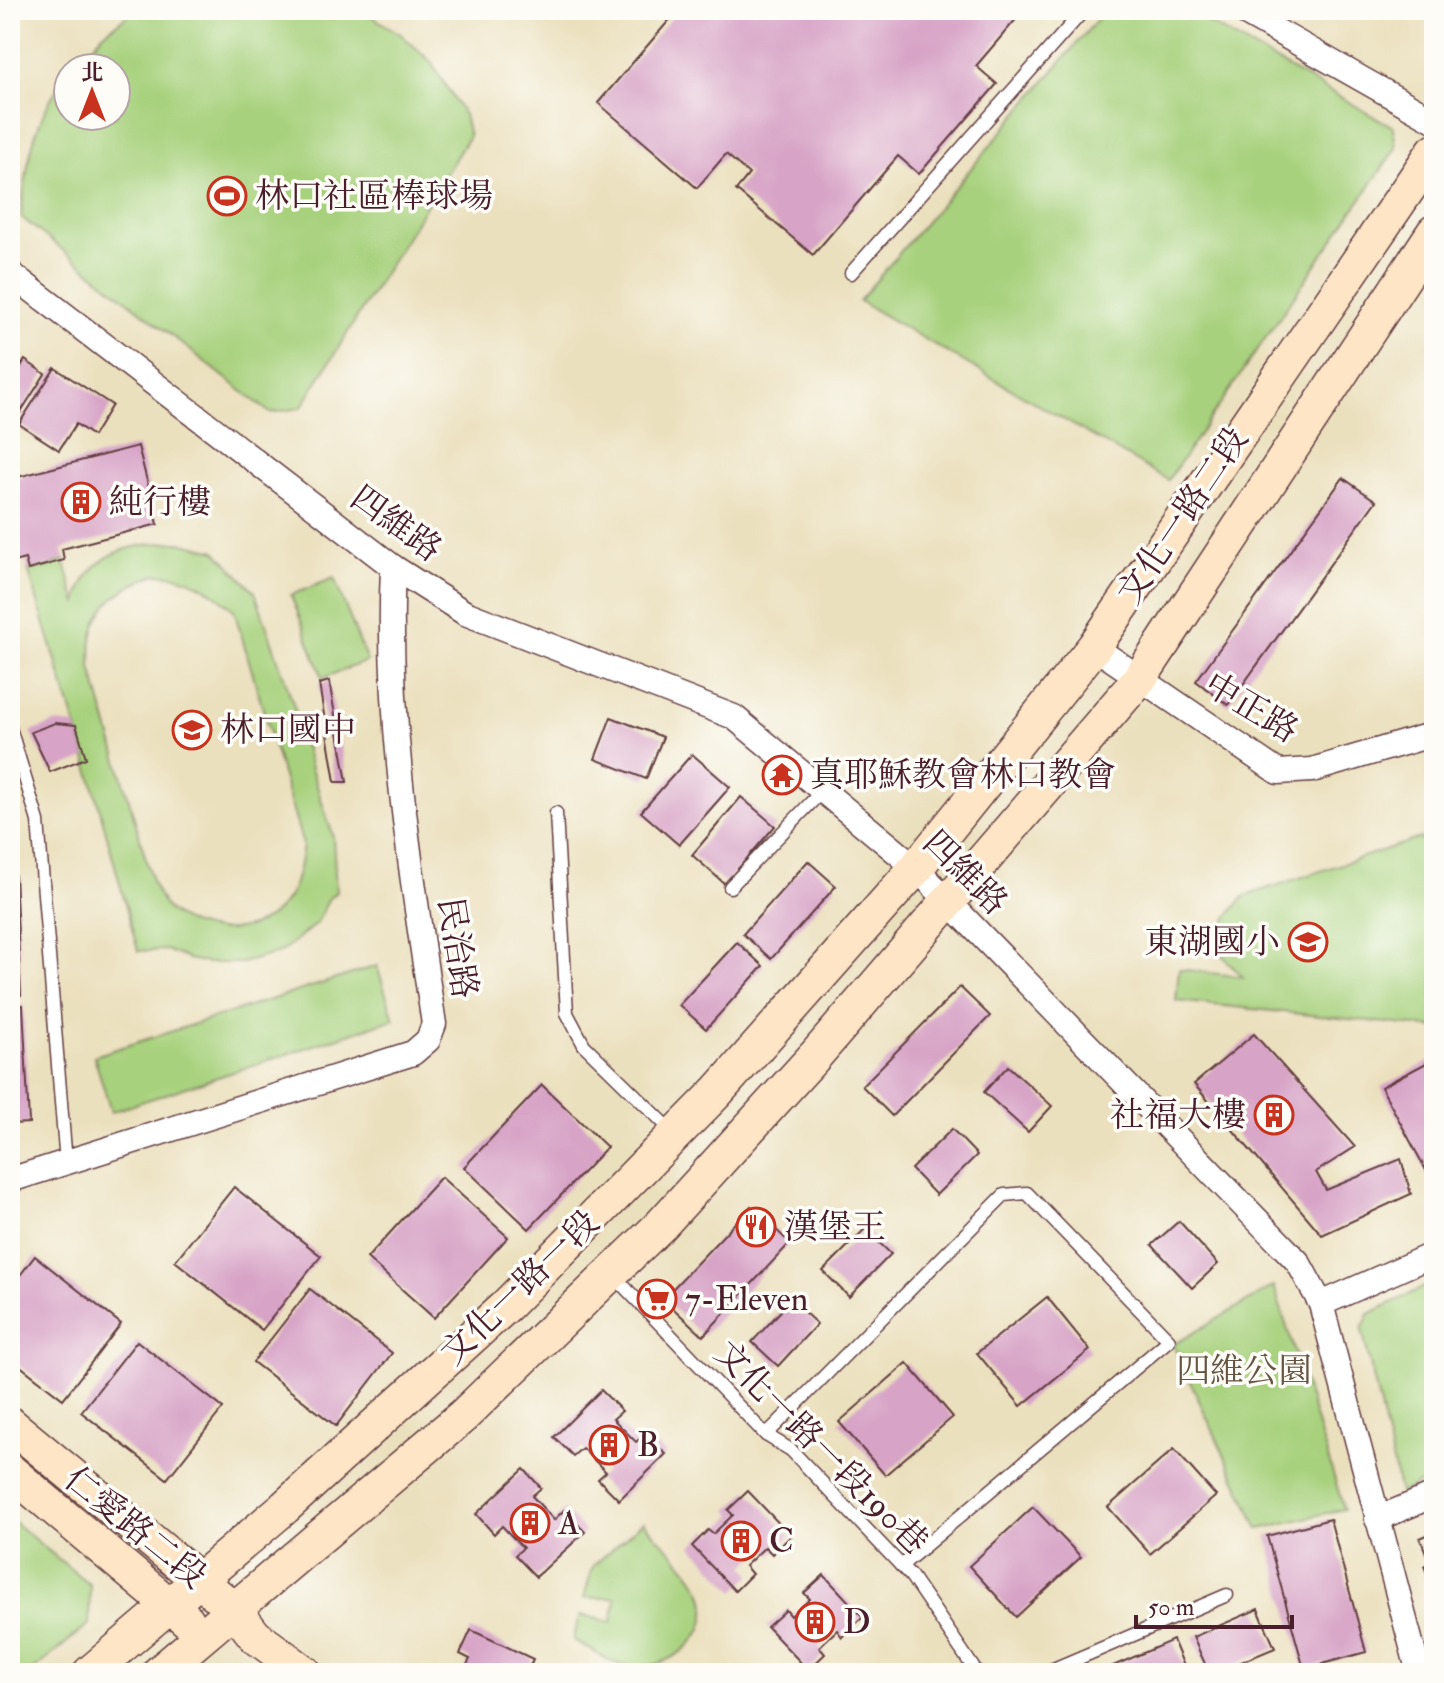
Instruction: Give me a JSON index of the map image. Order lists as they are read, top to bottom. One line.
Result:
{"streets":{"main road":["文化一路二段","文化一路一段","仁愛路二段"],"street":["四維路","中正路","民治路"],"lane":["文化一路一段190巷"]},"crossings":[["文化一路二段","四維路"],["文化一路二段","中正路"],["文化一路二段","文化一路一段"],["四維路","民治路"],["四維路","文化一路一段"],["文化一路一段","文化一路一段190巷"],["文化一路一段","仁愛路二段"]],"parks":["四維公園"],"places":{"sports":["林口社區棒球場"],"building":["純行樓","社福大樓","B","A","C","D"],"school or university":["林口國中","東湖國小"],"temple":["真耶穌教會林口教會"],"restaurant":["漢堡王"],"supermarket":["7-Eleven"]},"scale_bar":"50 m","north":"top"}
